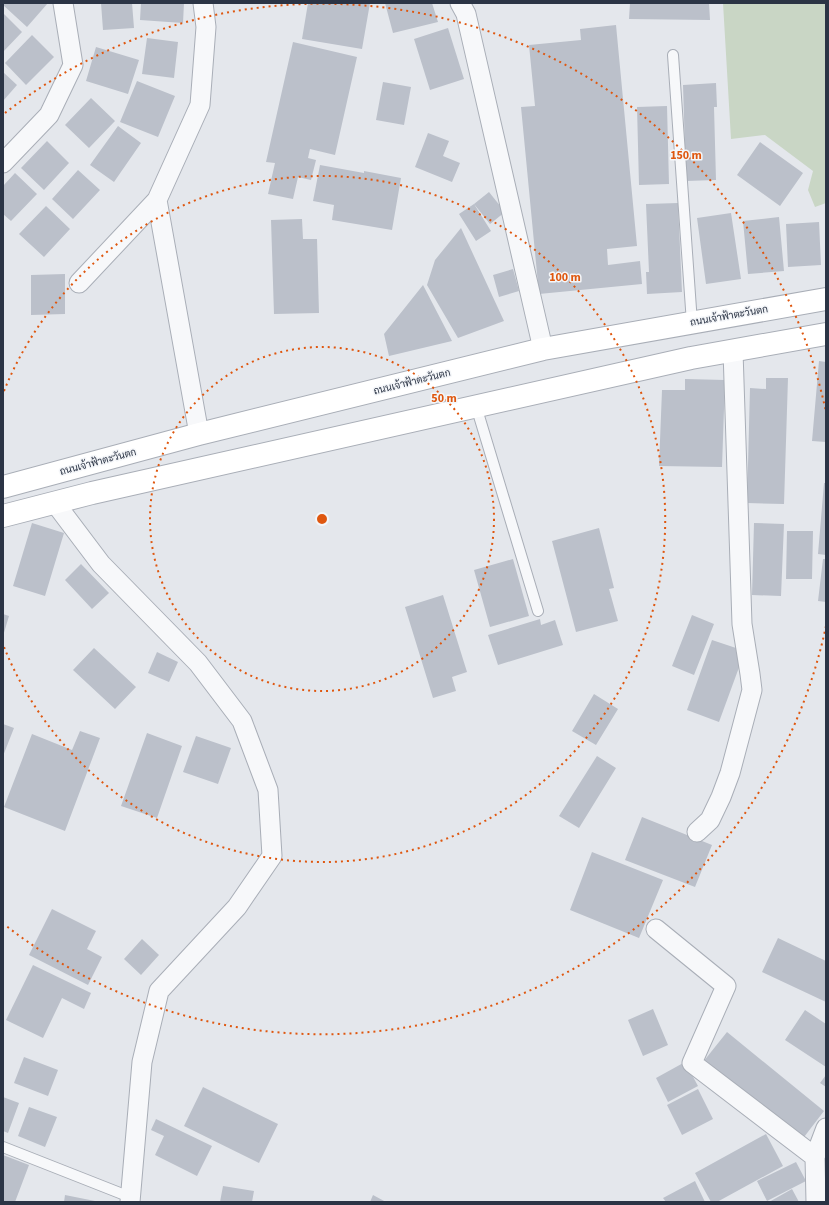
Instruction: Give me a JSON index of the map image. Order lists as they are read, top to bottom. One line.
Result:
{"streets":{"main road":["ถนนเจ้าฟ้าตะวันตก"]},"rings":["150 m","100 m","50 m"]}
